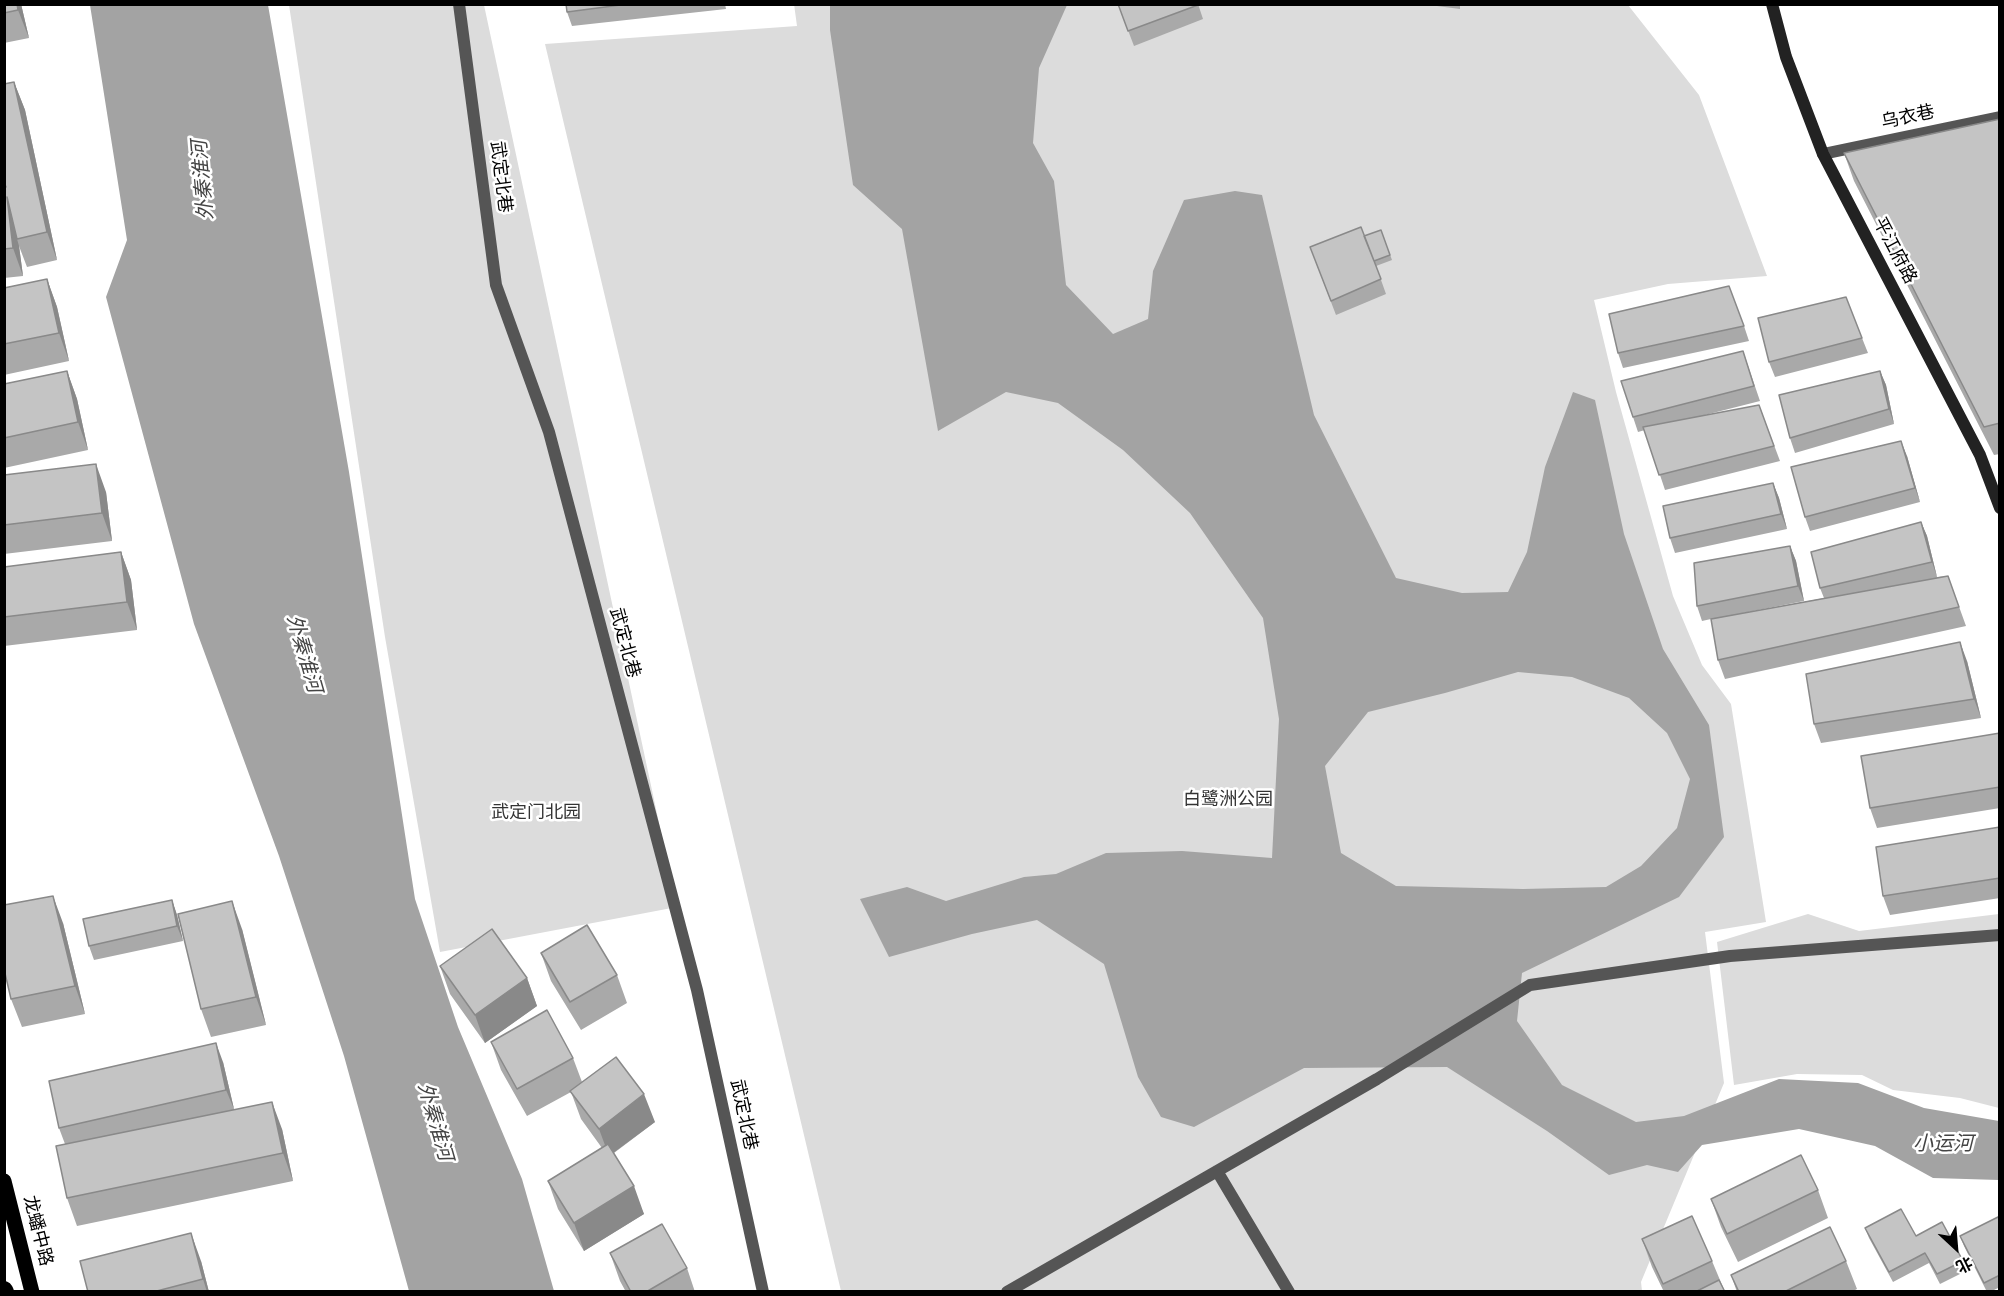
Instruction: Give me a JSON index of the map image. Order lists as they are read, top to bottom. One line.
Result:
{"streets":{"main road":["龙蟠中路"],"street":["乌衣巷","武定北巷","平江府路"]},"crossings":[["乌衣巷","平江府路"]],"water":["外秦淮河","小运河"],"parks":["白鹭洲公园","武定门北园"],"north":"bottom right"}
